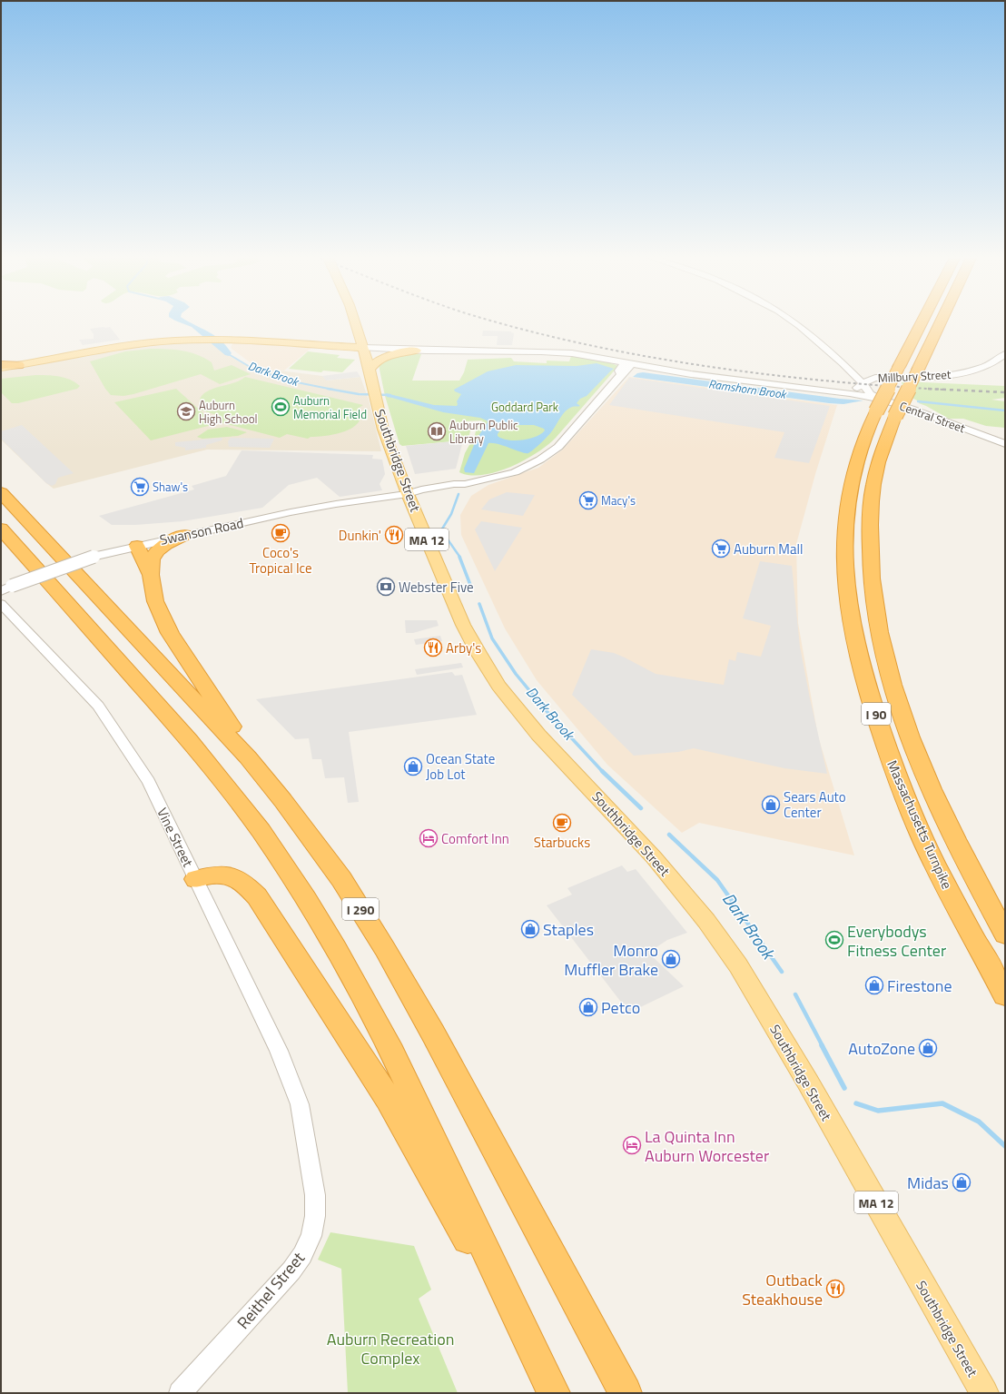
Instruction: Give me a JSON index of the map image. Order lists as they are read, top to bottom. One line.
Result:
{"streets":{"highway":["I 90","Massachusetts Turnpike","I 290"],"main road":["Southbridge Street","MA 12"],"street":["Millbury Street","Central Street","Swanson Road","Vine Street","Reithel Street"]},"crossings":[["Millbury Street","Central Street"],["Central Street","Massachusetts Turnpike"],["Southbridge Street","Swanson Road"],["Vine Street","Reithel Street"]],"water":["Dark Brook","Ramshorn Brook"],"parks":["Goddard Park","Auburn Recreation Complex"],"places":{"sports":["Auburn Memorial Field","Everybodys Fitness Center"],"school or university":["Auburn High School"],"library":["Auburn Public Library"],"supermarket":["Shaw's","Macy's","Auburn Mall"],"cafe":["Coco's Tropical Ice","Starbucks"],"restaurant":["Dunkin'","Arby's","Outback Steakhouse"],"bank":["Webster Five"],"shop":["Ocean State Job Lot","Sears Auto Center","Staples","Monro Muffler Brake","Firestone","Petco","AutoZone","Midas"],"hotel":["Comfort Inn","La Quinta Inn Auburn Worcester"]}}
